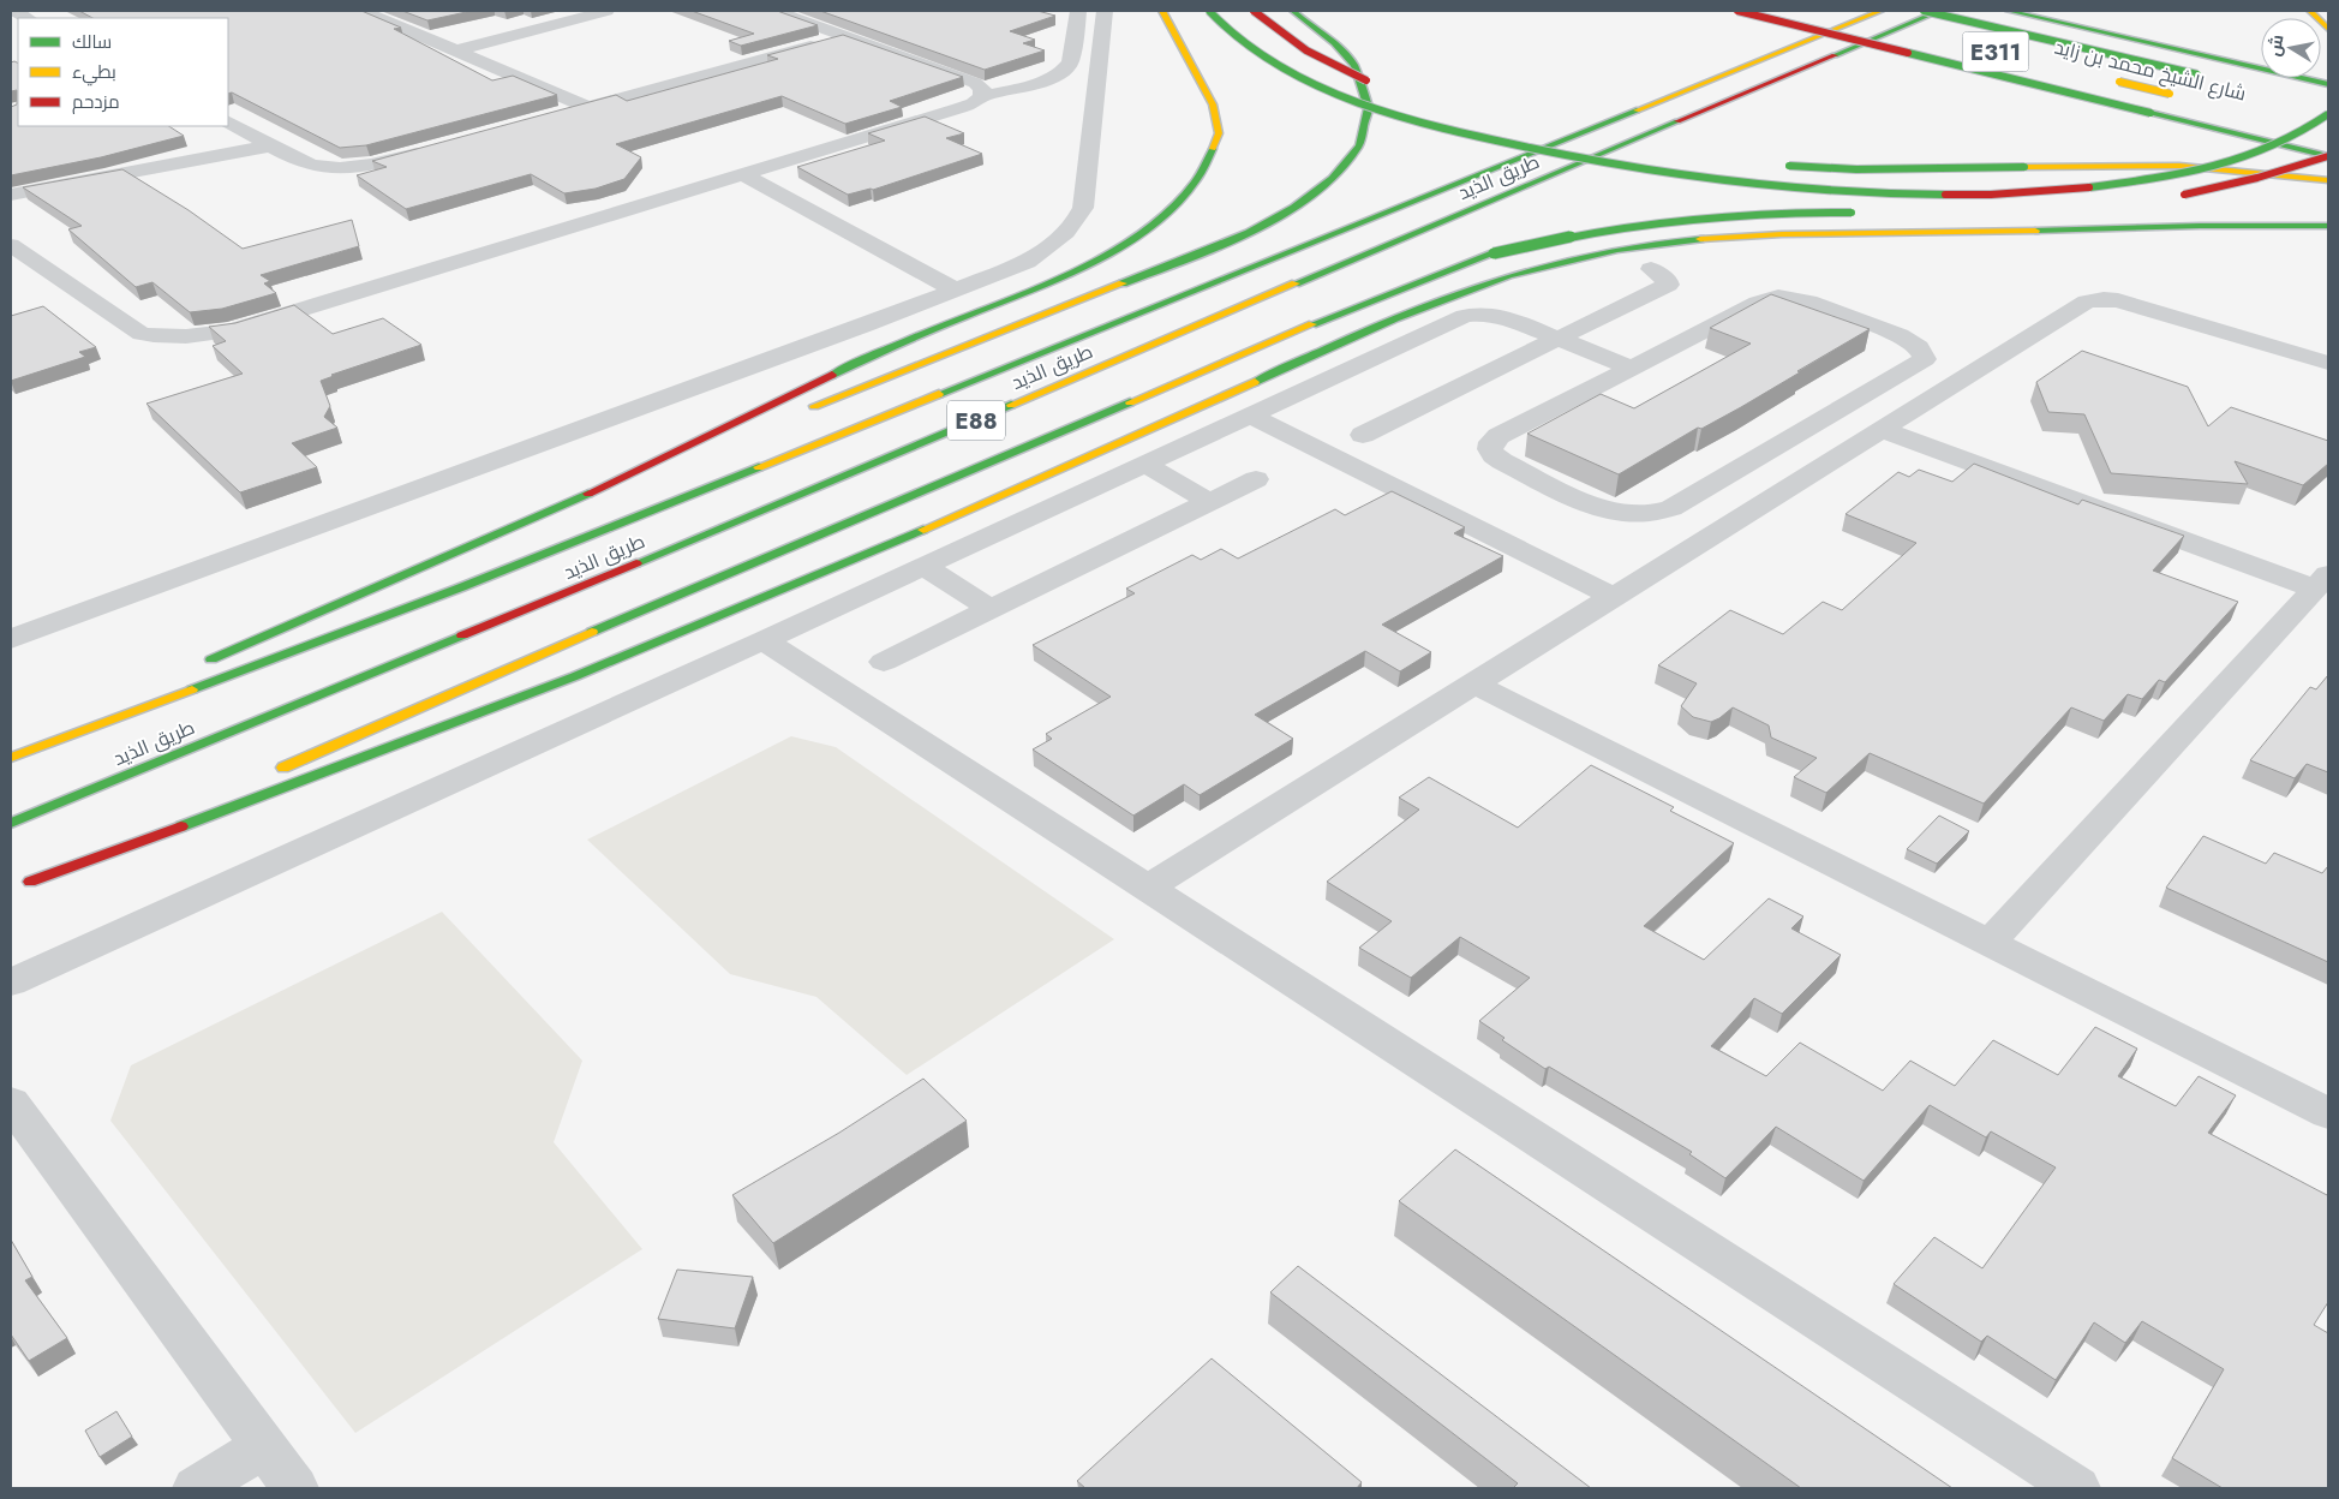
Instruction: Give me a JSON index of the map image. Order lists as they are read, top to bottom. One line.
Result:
{"streets":{"highway":["E311","شارع الشيخ محمد بن زايد","طريق الذيد","E88"]},"legend":["سالك","بطيء","مزدحم"],"north":"left"}
